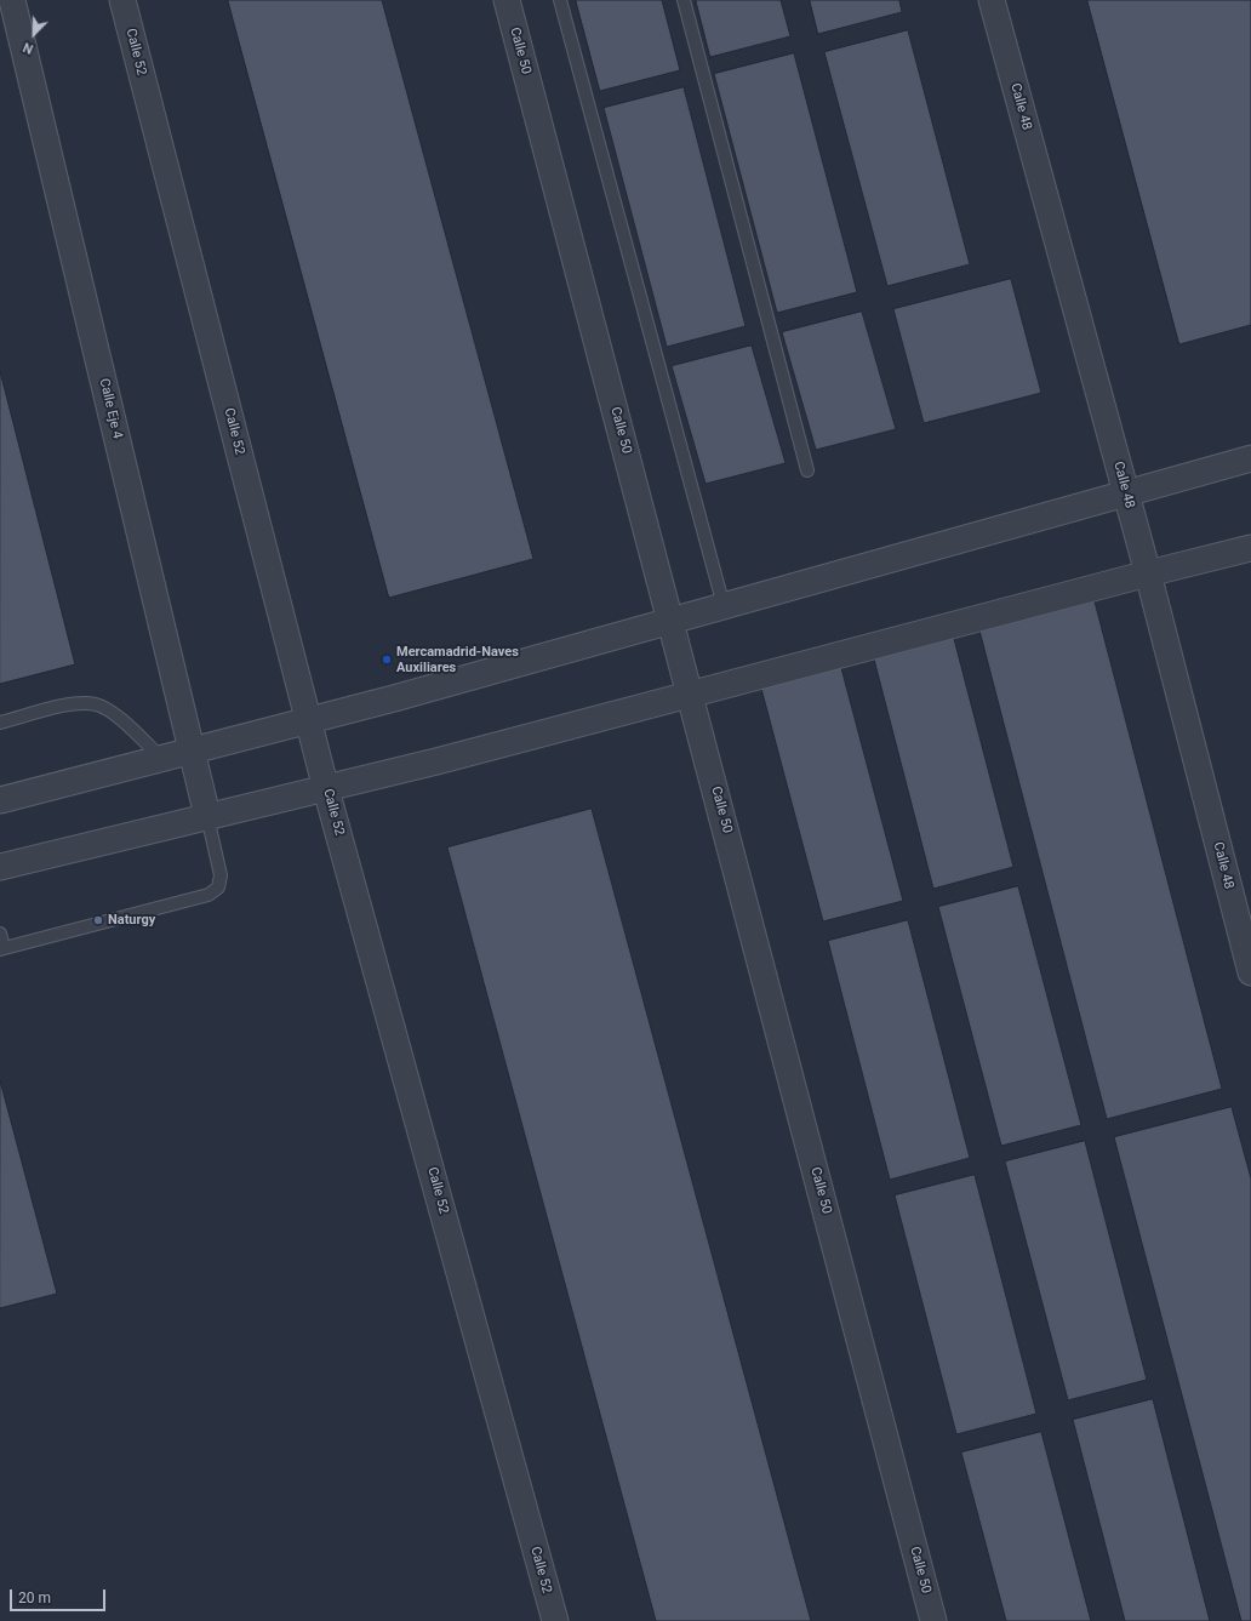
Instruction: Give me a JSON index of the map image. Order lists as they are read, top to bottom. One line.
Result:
{"streets":{"street":["Calle 50","Calle 52","Calle 48","Calle Eje 4"]},"places":["Mercamadrid-Naves Auxiliares","Naturgy"],"scale_bar":"20 m","north":"bottom left"}
